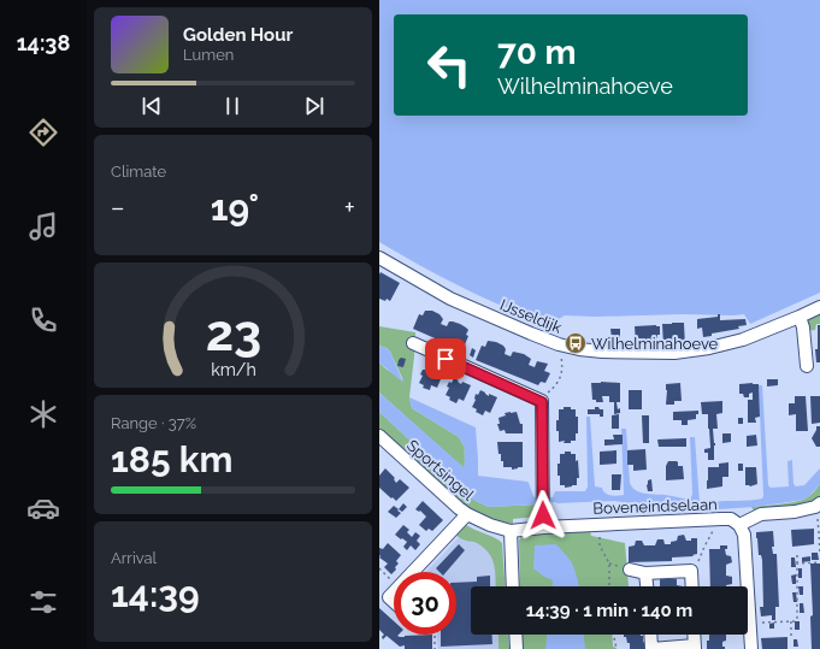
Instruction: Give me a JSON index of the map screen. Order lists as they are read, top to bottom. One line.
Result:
{"streets":{"street":["IJsseldijk","Sportsingel","Boveneindselaan"]},"crossings":[["Sportsingel","Boveneindselaan"]],"places":{"bus stop":["Wilhelminahoeve"]},"page":{"tabs":"14:38","turn":["70 m","Wilhelminahoeve"],"song":["Golden Hour","Lumen"],"tile":["Climate",["Range · 37%","185 km"],["Arrival","14:39"]],"heat":["−","19°","+"],"limit":"30","trip":"14:39 · 1 min · 140 m","gauge":["23","km/h"]}}
